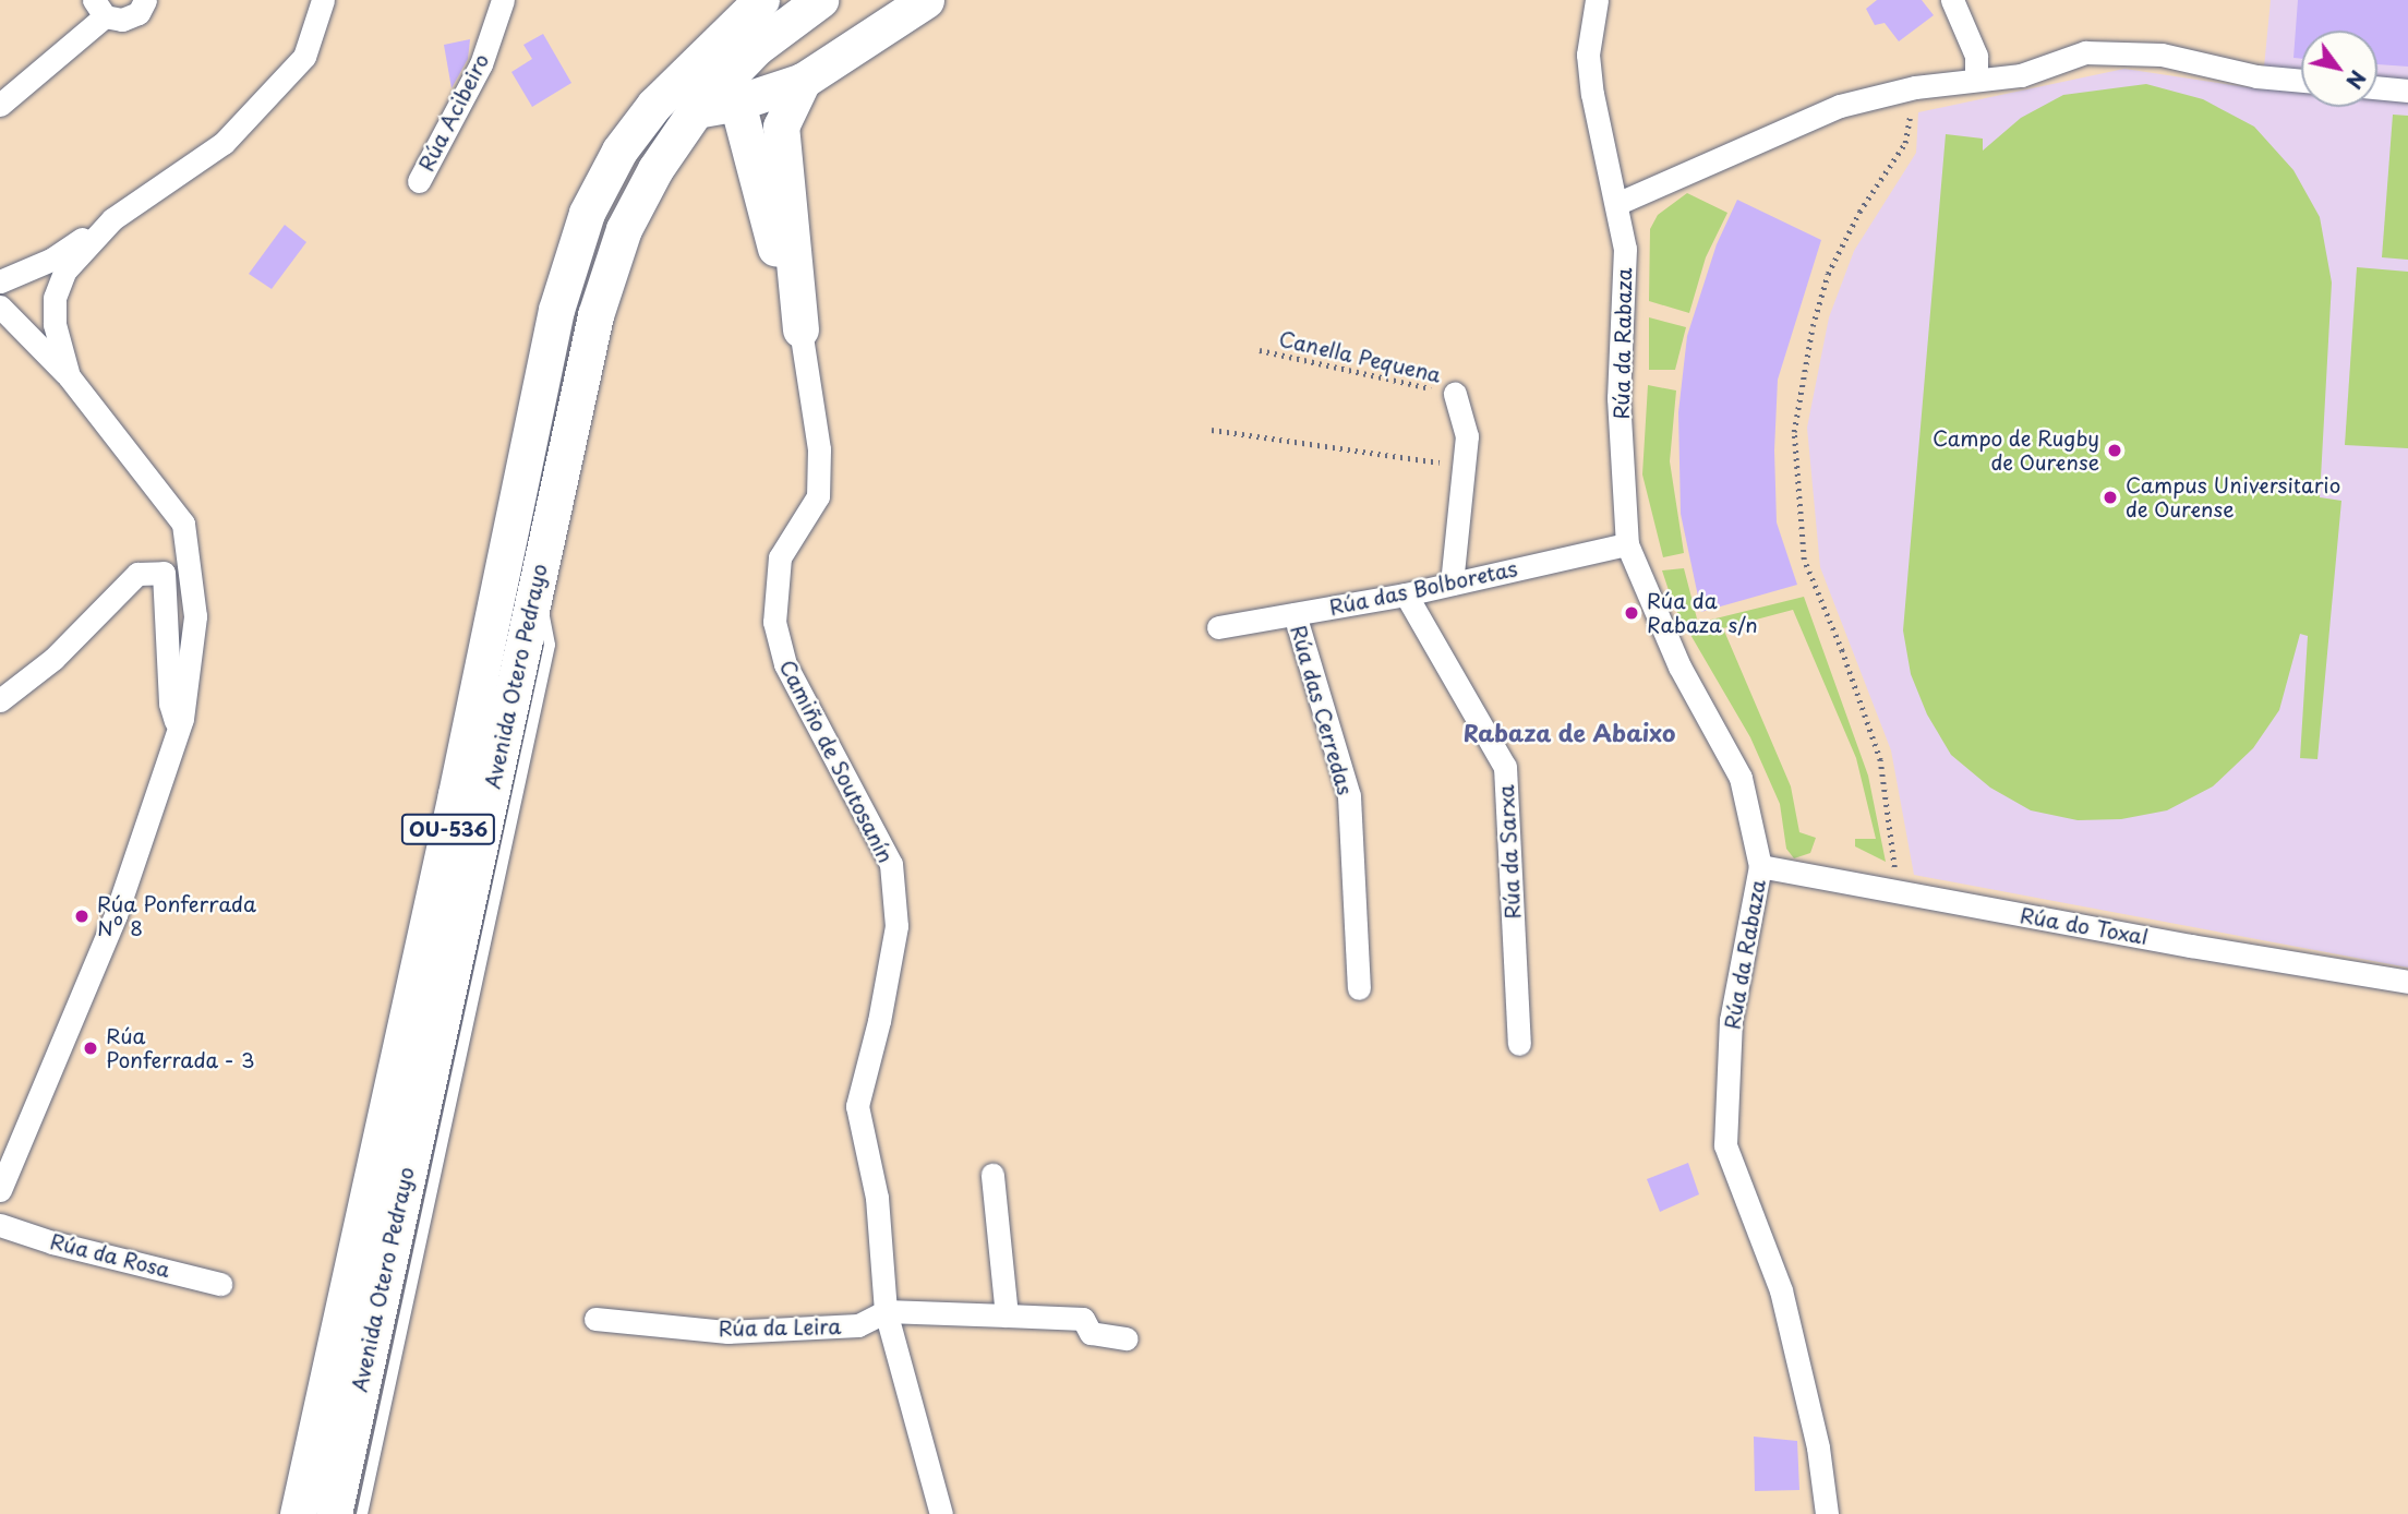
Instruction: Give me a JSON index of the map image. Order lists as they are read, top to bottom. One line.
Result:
{"streets":{"main road":["Avenida Otero Pedrayo","OU-536"],"street":["Rúa Acibeiro","Rúa da Rabaza","Rúa das Bolboretas","Rúa das Cerredas","Camiño de Soutosanín","Rúa da Sarxa","Rúa do Toxal","Rúa da Rosa","Rúa da Leira"],"path":["Canella Pequena"]},"crossings":[["Rúa da Rabaza","Rúa das Bolboretas"],["Rúa da Rabaza","Rúa do Toxal"],["Rúa das Bolboretas","Rúa das Cerredas"],["Rúa das Bolboretas","Rúa da Sarxa"],["Camiño de Soutosanín","Rúa da Leira"]],"districts":["Rabaza de Abaixo"],"places":["Campo de Rugby de Ourense","Campus Universitario de Ourense","Rúa da Rabaza s/n","Rúa Ponferrada Nº 8","Rúa Ponferrada - 3"],"north":"bottom right"}
